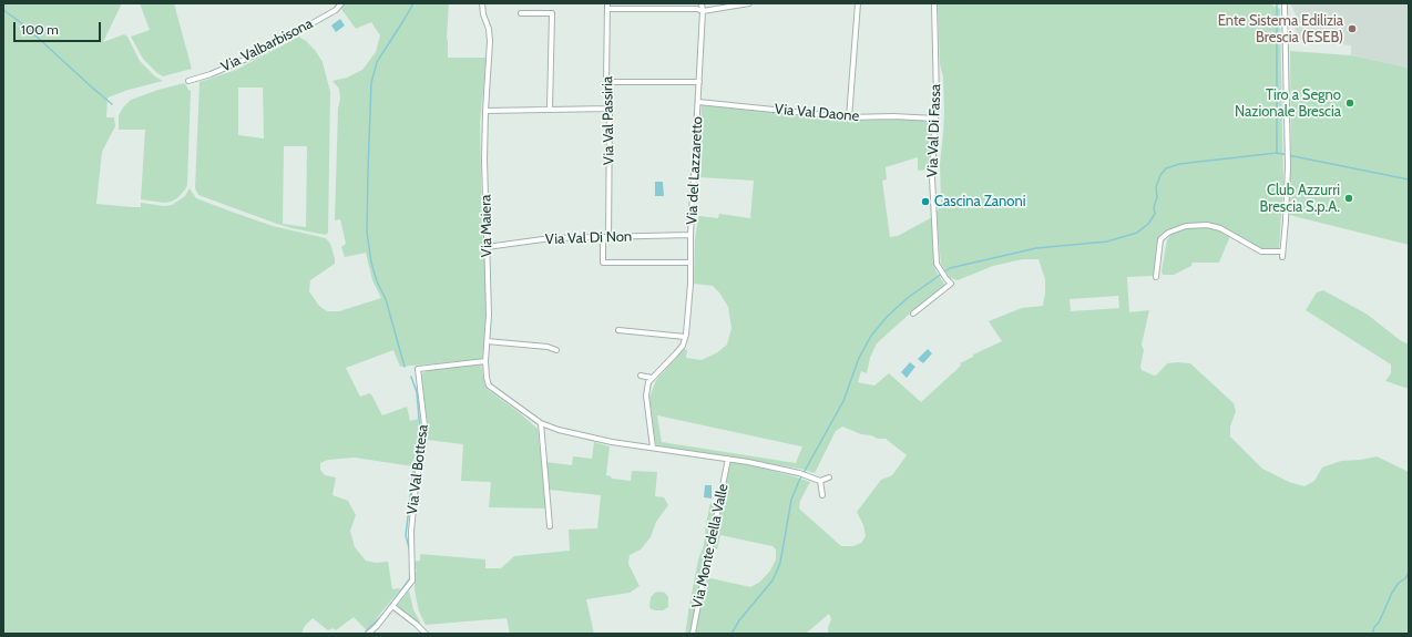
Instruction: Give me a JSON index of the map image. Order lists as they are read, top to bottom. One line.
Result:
{"streets":{"street":["Via Valbarbisona","Via Val Daone","Via Val Passiria","Via Val Di Fassa","Via del Lazzaretto","Via Maiera","Via Val Di Non","Via Val Bottesa","Via Monte della Valle"]},"crossings":[["Via Val Daone","Via Val Di Fassa"],["Via Val Daone","Via del Lazzaretto"],["Via Val Passiria","Via Val Di Non"],["Via del Lazzaretto","Via Val Di Non"],["Via Maiera","Via Val Di Non"],["Via Maiera","Via Val Bottesa"]],"places":["Ente Sistema Edilizia Brescia (ESEB)","Tiro a Segno Nazionale Brescia","Club Azzurri Brescia S.p.A.","Cascina Zanoni"],"scale_bar":"100 m"}
